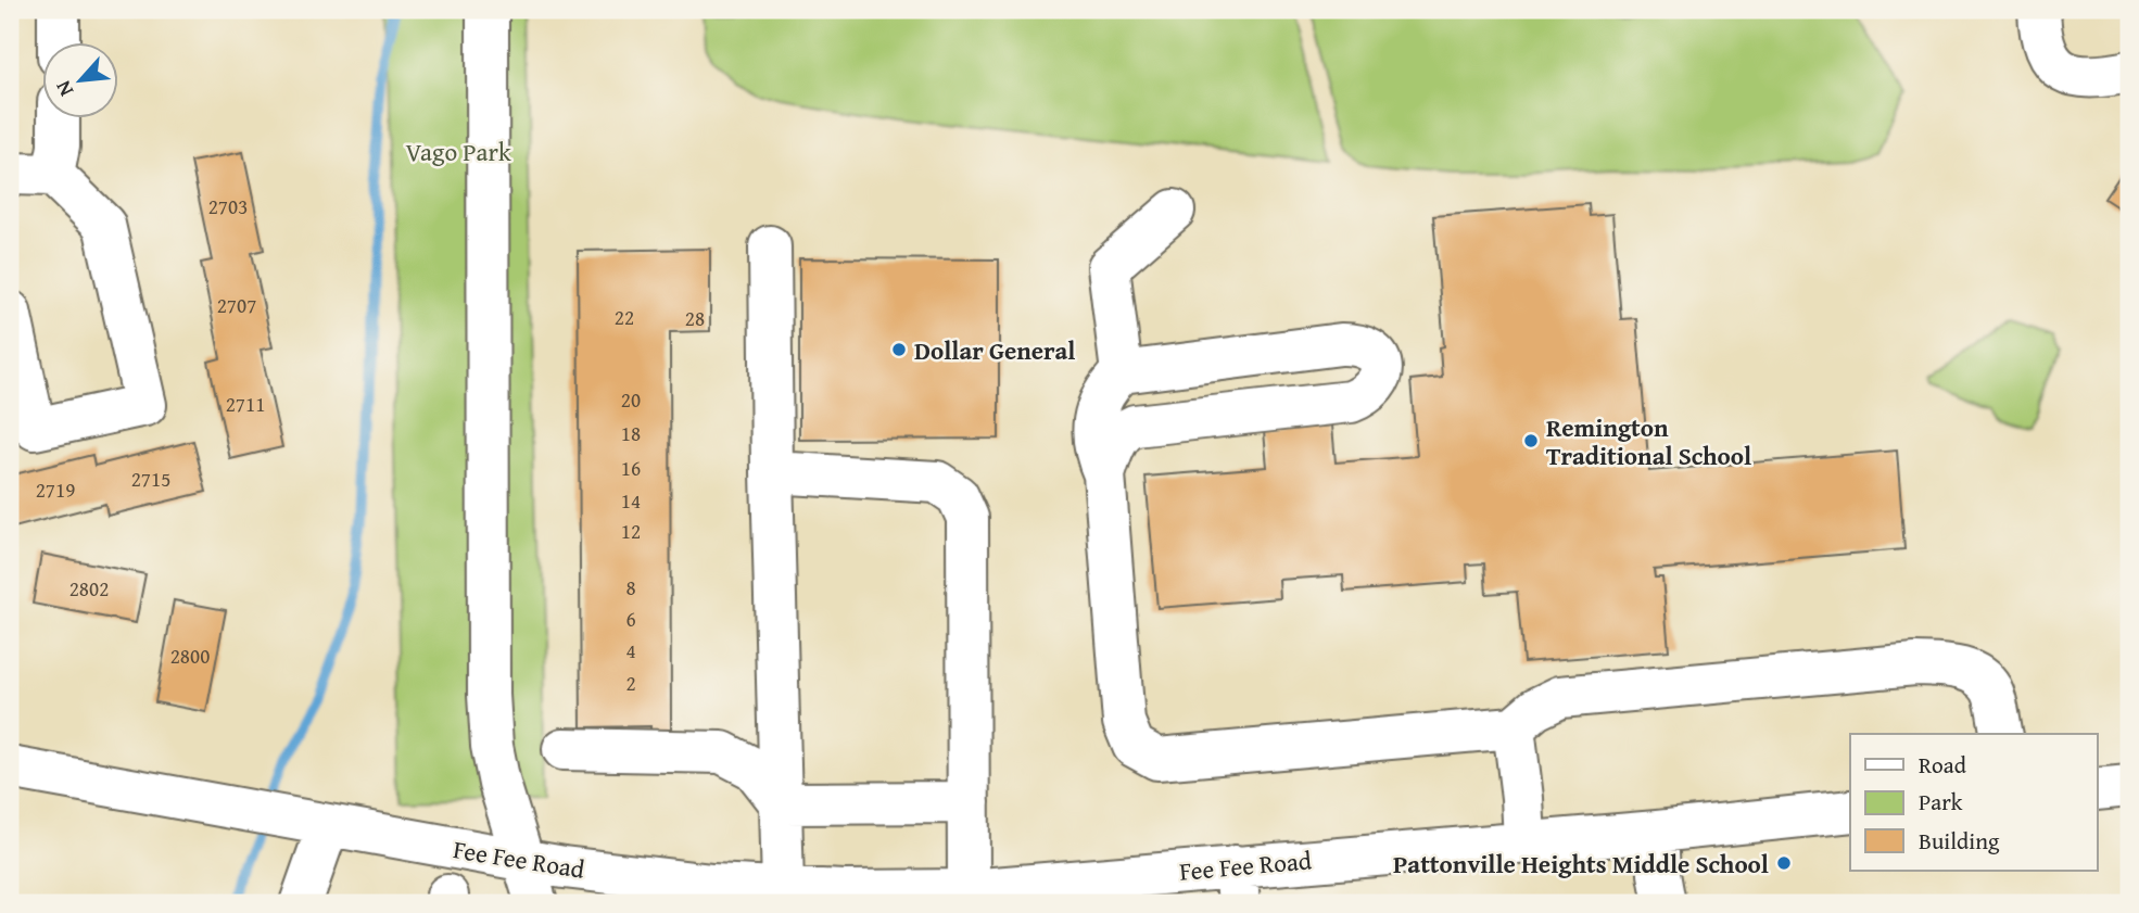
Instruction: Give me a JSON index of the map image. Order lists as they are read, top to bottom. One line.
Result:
{"streets":{"street":["Fee Fee Road"]},"parks":["Vago Park"],"places":["Dollar General","Remington Traditional School","Pattonville Heights Middle School"],"house_numbers":["2703","2707","22","28","20","2711","18","16","2715","2719","14","12","8","2802","6","4","2800","2"],"legend":["Road","Park","Building"],"north":"bottom left"}
